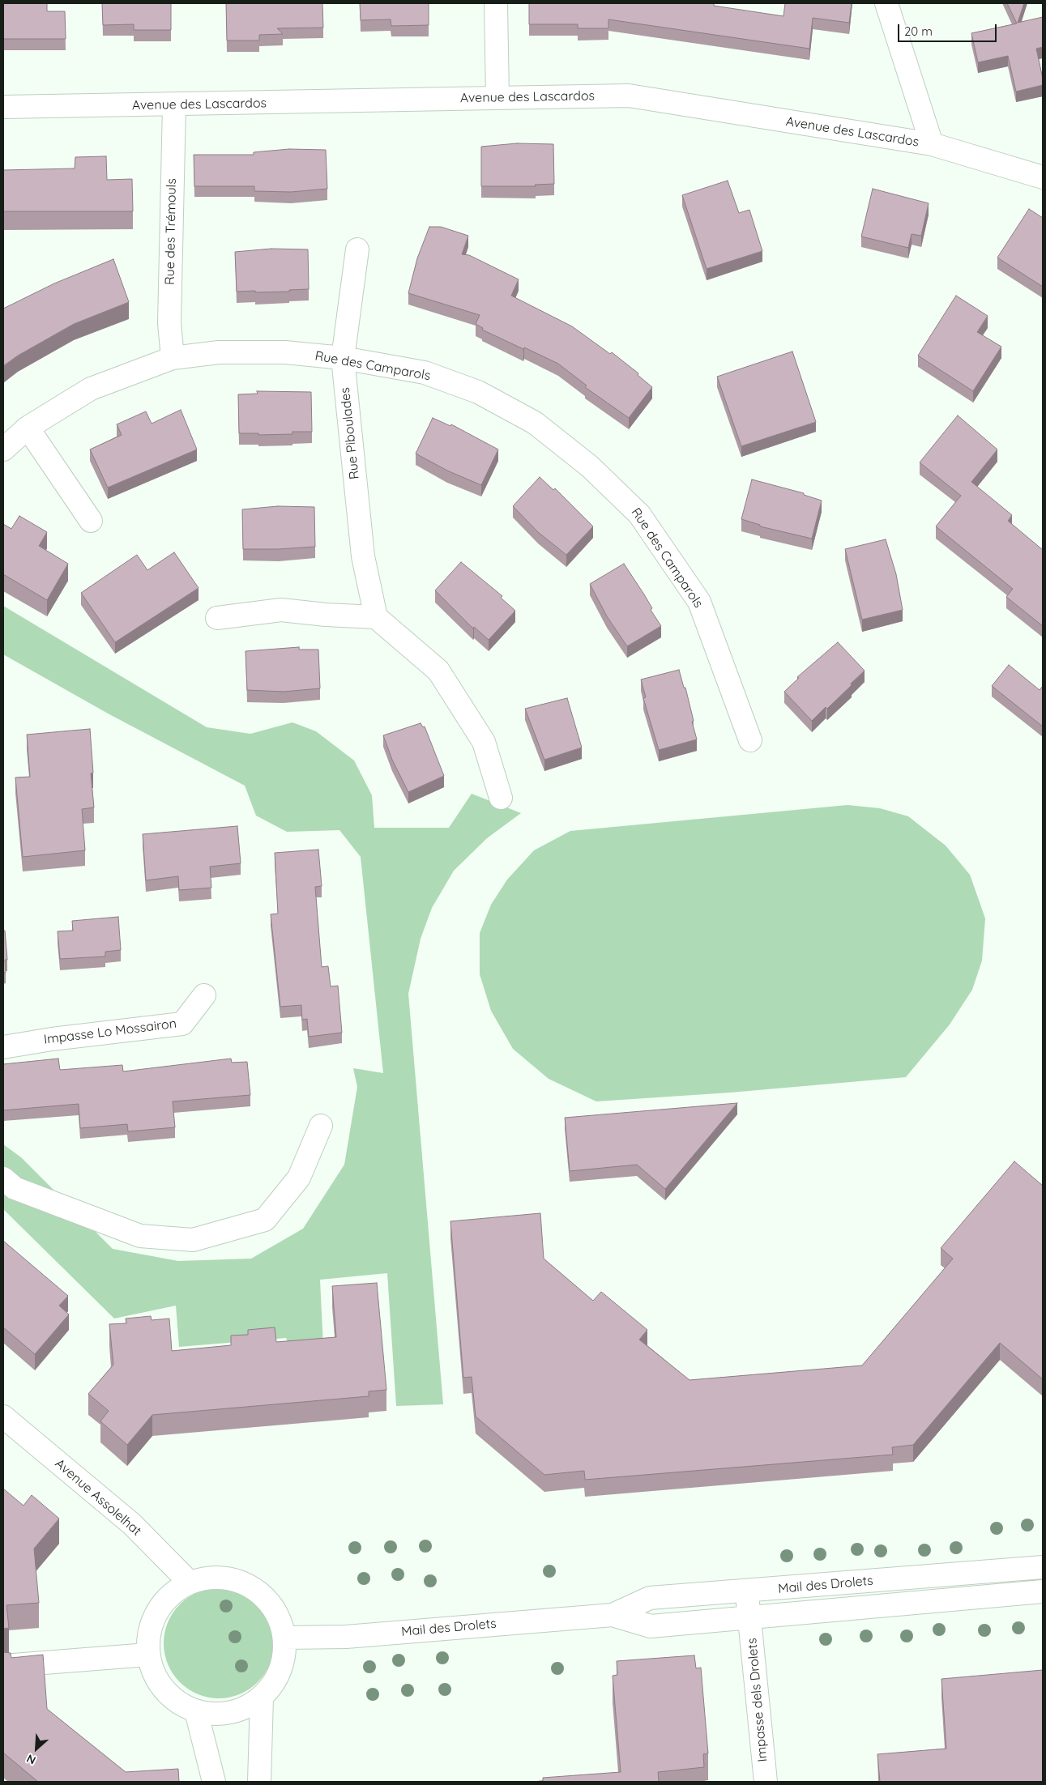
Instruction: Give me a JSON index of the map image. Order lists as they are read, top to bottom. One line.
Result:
{"streets":{"street":["Avenue des Lascardos","Rue des Trémouls","Rue des Camparols","Rue Piboulades","Impasse Lo Mossairon","Avenue Assolelhat","Mail des Drolets","Impasse dels Drolets"]},"crossings":[["Avenue des Lascardos","Rue des Trémouls"],["Rue des Trémouls","Rue des Camparols"],["Rue des Camparols","Rue Piboulades"],["Avenue Assolelhat","Mail des Drolets"],["Mail des Drolets","Impasse dels Drolets"]],"scale_bar":"20 m","north":"bottom left"}
